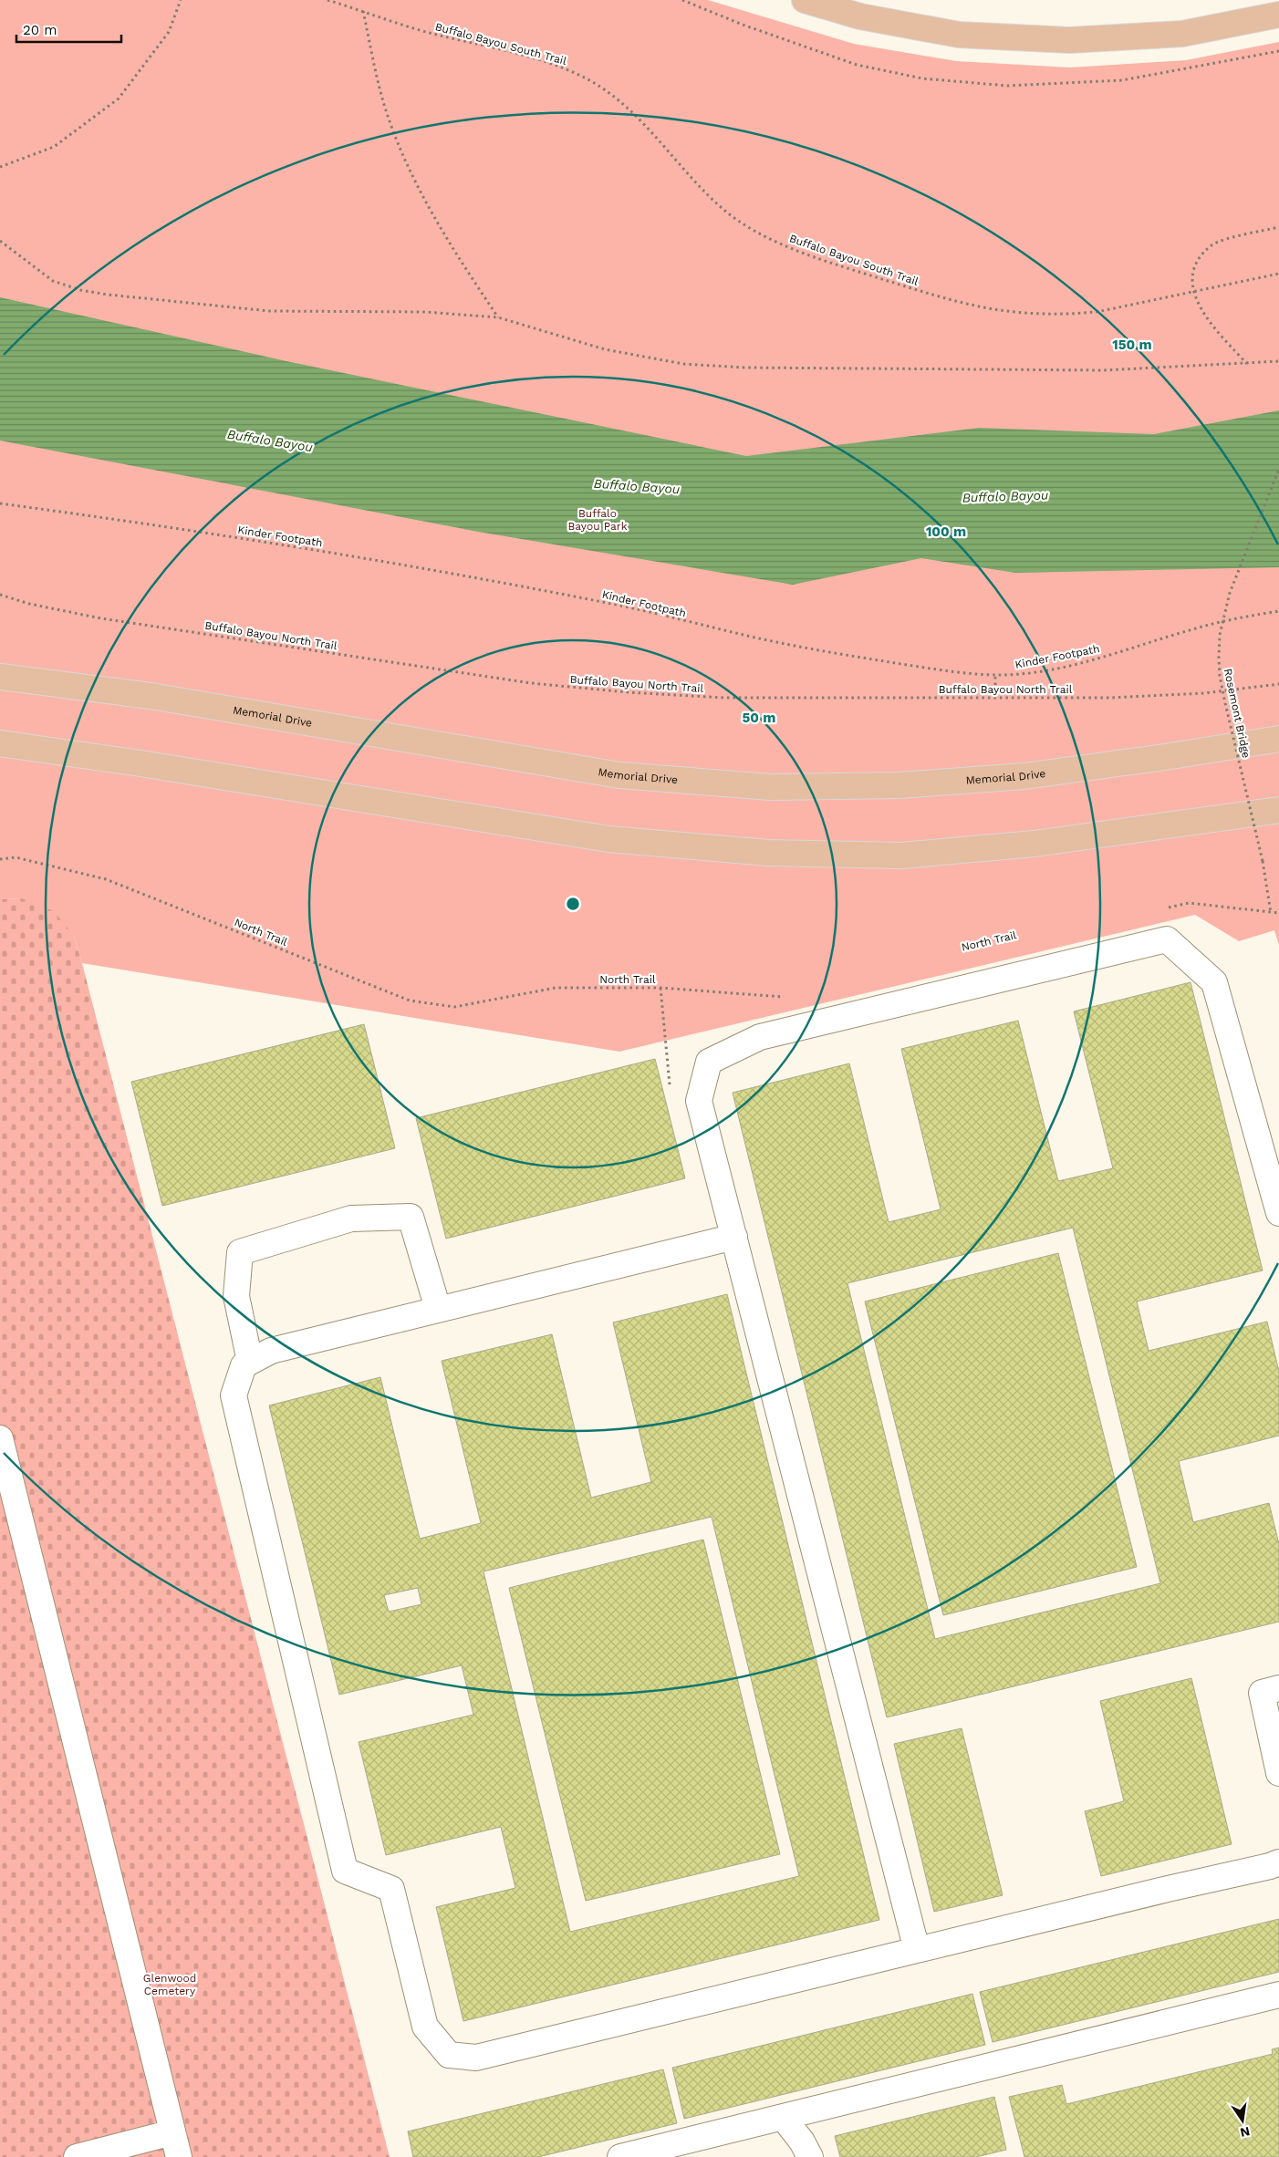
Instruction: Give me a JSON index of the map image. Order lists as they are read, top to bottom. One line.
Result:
{"streets":{"main road":["Memorial Drive"],"path":["Buffalo Bayou South Trail","Kinder Footpath","Buffalo Bayou North Trail","Rosemont Bridge","North Trail"]},"water":["Buffalo Bayou"],"parks":["Buffalo Bayou Park","Glenwood Cemetery"],"scale_bar":"20 m","north":"bottom","rings":["150 m","100 m","50 m"]}
